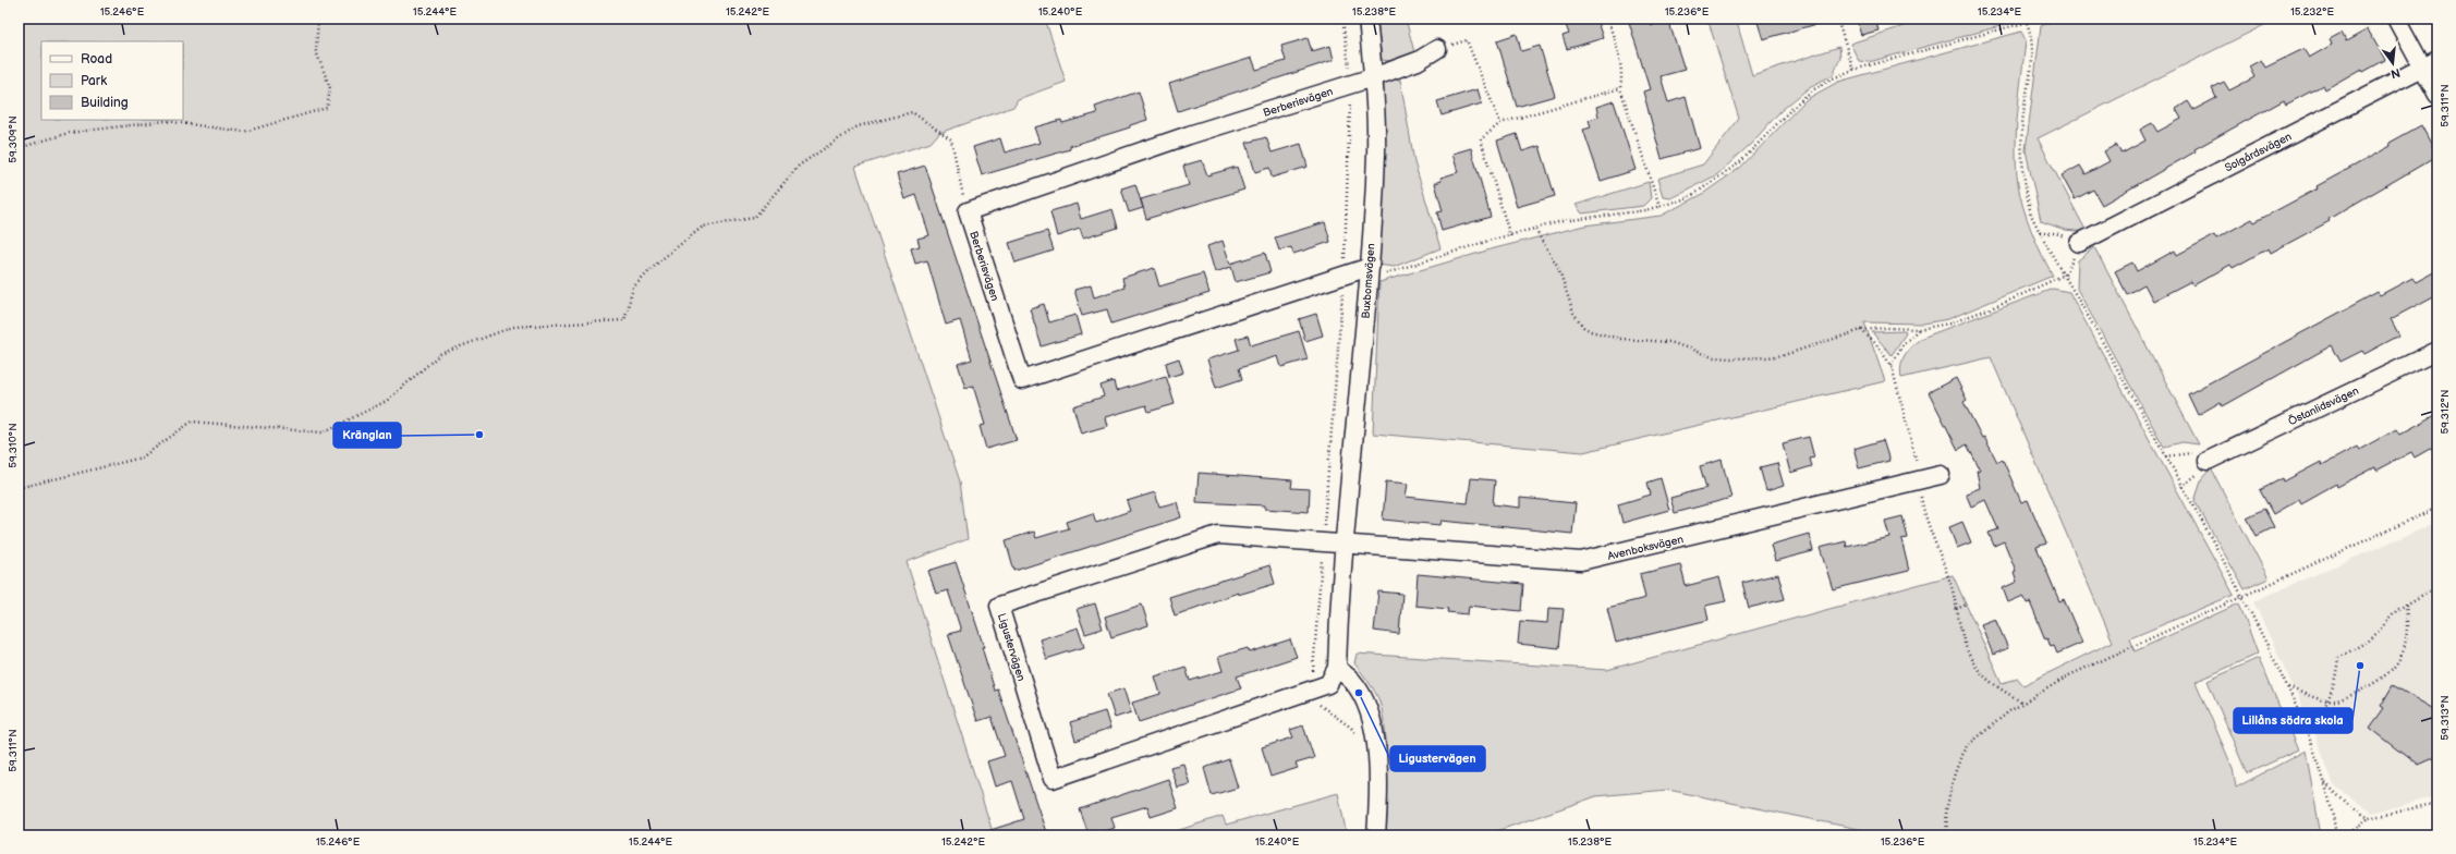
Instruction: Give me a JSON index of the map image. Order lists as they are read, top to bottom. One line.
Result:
{"streets":{"street":["Berberisvägen","Solgårdsvägen","Buxbomsvägen","Östanlidsvägen","Avenboksvägen","Ligustervägen"]},"crossings":[["Berberisvägen","Buxbomsvägen"],["Buxbomsvägen","Avenboksvägen"],["Buxbomsvägen","Ligustervägen"],["Avenboksvägen","Ligustervägen"]],"places":["Kränglan","Lillåns södra skola","Ligustervägen"],"legend":["Road","Park","Building"],"north":"bottom","coordinates":["15.246°E","15.244°E","15.242°E","15.240°E","15.238°E","15.236°E","15.234°E","15.232°E","59.311°N","59.309°N","59.312°N","59.310°N","59.313°N"]}
